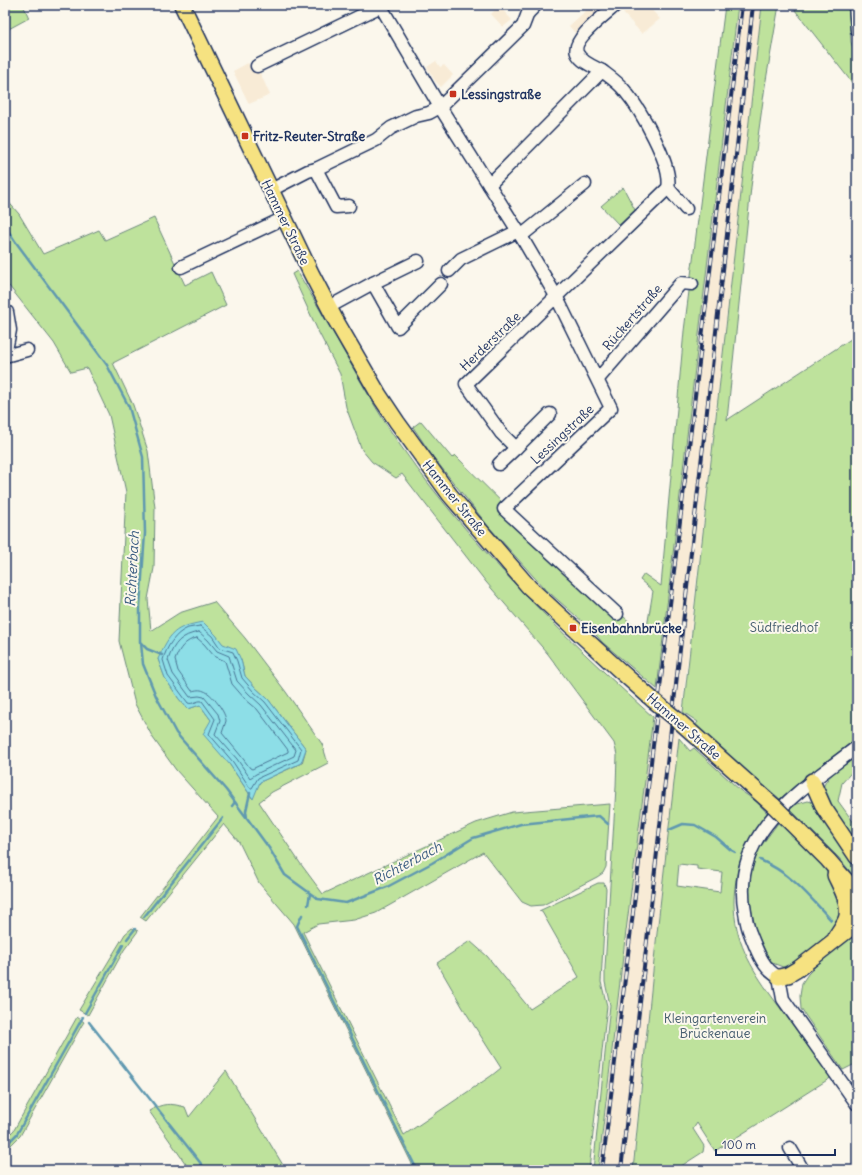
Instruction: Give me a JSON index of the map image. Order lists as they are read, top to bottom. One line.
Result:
{"streets":{"main road":["Hammer Straße"],"street":["Rückertstraße","Herderstraße","Lessingstraße"]},"crossings":[["Rückertstraße","Lessingstraße"],["Herderstraße","Lessingstraße"]],"water":["Richterbach"],"parks":["Südfriedhof","Kleingartenverein Brückenaue"],"places":{"transit":["Lessingstraße","Fritz-Reuter-Straße","Eisenbahnbrücke"]},"scale_bar":"100 m"}
